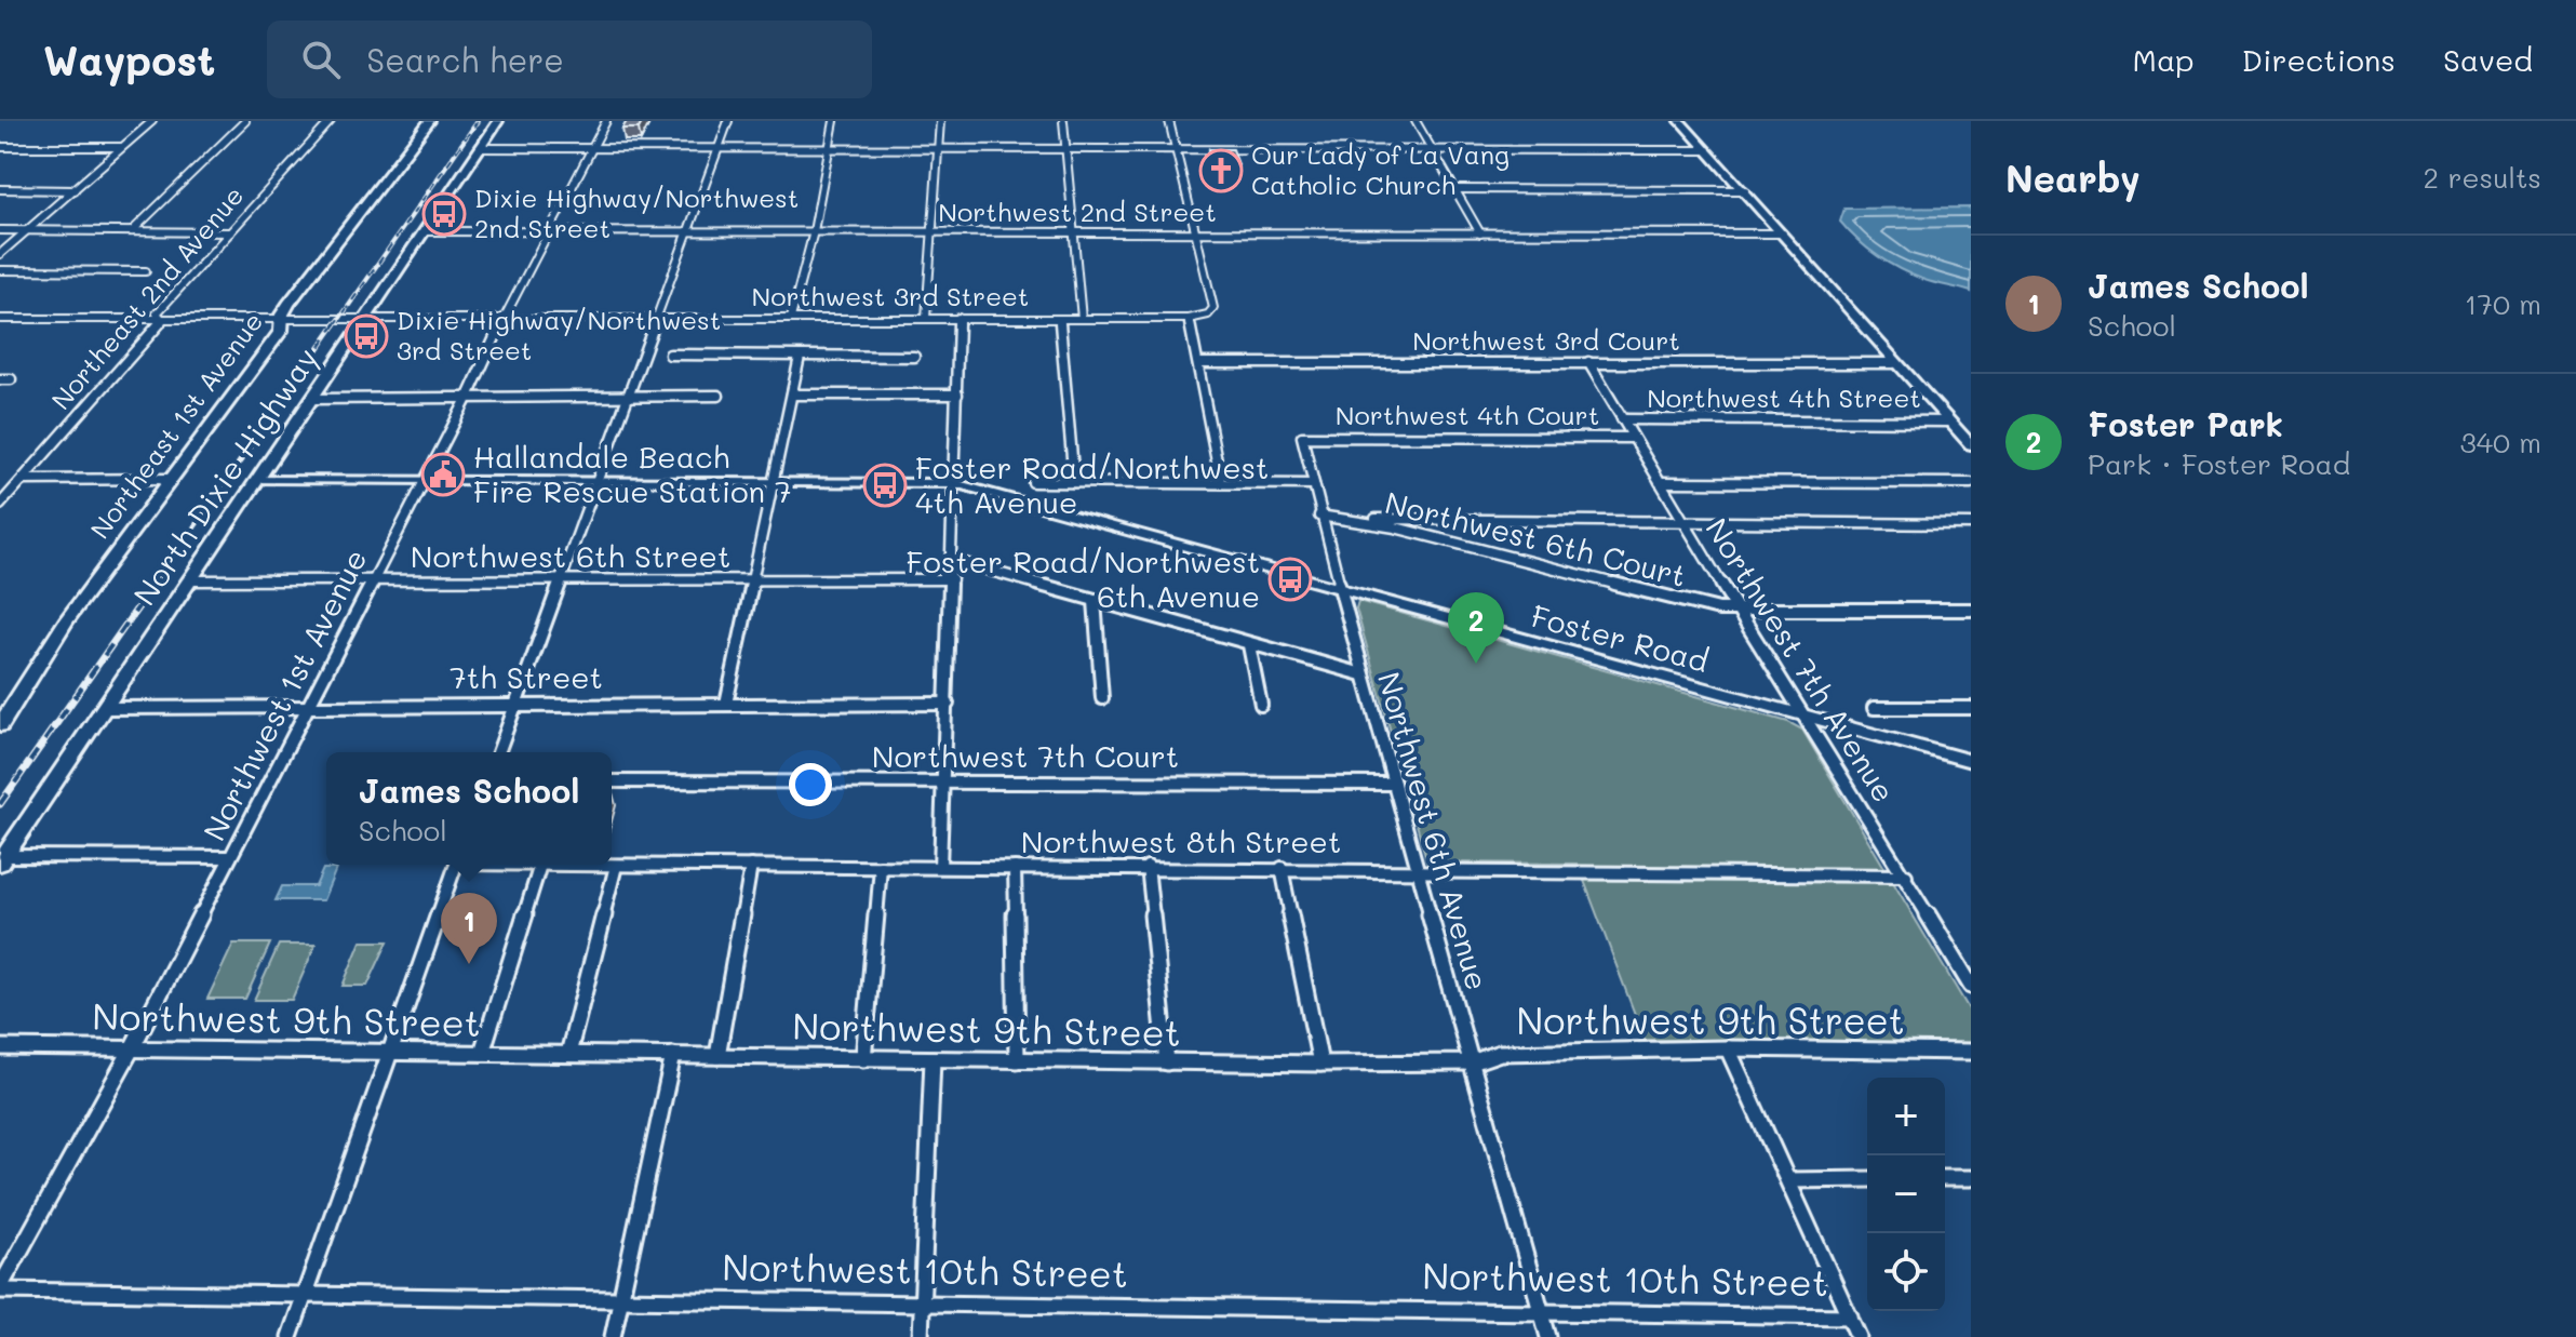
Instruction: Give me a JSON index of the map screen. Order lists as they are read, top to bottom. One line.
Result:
{"streets":{"main road":["Northeast 1st Avenue","North Dixie Highway"],"street":["Northwest 2nd Street","Northwest 3rd Street","Northeast 2nd Avenue","Northwest 3rd Court","Northwest 4th Street","Northwest 4th Court","Northwest 6th Court","Northwest 6th Street","Foster Road","Northwest 7th Avenue","7th Street","Northwest 1st Avenue","Northwest 7th Court","Northwest 6th Avenue","Northwest 8th Street","Northwest 9th Street","Northwest 10th Street"]},"crossings":[["Northwest 2nd Street","Northwest 3rd Street"],["Northwest 2nd Street","North Dixie Highway"],["Northwest 2nd Street","Northwest 1st Avenue"],["Northwest 3rd Street","Northeast 2nd Avenue"],["Northwest 3rd Street","Northeast 1st Avenue"],["Northwest 3rd Street","North Dixie Highway"],["Northwest 3rd Street","Northwest 1st Avenue"],["Northwest 3rd Court","Northwest 7th Avenue"],["Northwest 4th Street","Northwest 7th Avenue"],["Northwest 4th Court","Northwest 7th Avenue"],["Northwest 4th Court","Northwest 6th Avenue"],["North Dixie Highway","Northwest 6th Street"],["North Dixie Highway","Foster Road"],["North Dixie Highway","7th Street"],["Northwest 6th Court","Northwest 7th Avenue"],["Northwest 6th Court","Northwest 6th Avenue"],["Northwest 6th Street","Northwest 1st Avenue"],["Foster Road","Northwest 7th Avenue"],["Foster Road","Northwest 1st Avenue"],["Foster Road","Northwest 6th Avenue"],["Northwest 7th Avenue","Northwest 8th Street"],["7th Street","Northwest 1st Avenue"],["Northwest 1st Avenue","Northwest 9th Street"],["Northwest 1st Avenue","Northwest 10th Street"],["Northwest 7th Court","Northwest 6th Avenue"],["Northwest 6th Avenue","Northwest 8th Street"],["Northwest 6th Avenue","Northwest 9th Street"],["Northwest 6th Avenue","Northwest 10th Street"]],"places":{"church":["Our Lady of La Vang Catholic Church"],"bus stop":["Dixie Highway/Northwest 2nd Street","Dixie Highway/Northwest 3rd Street","Foster Road/Northwest 4th Avenue","Foster Road/Northwest 6th Avenue"],"public building":["Hallandale Beach Fire Rescue Station 7"]},"page":{"header":"Waypost","search":"Search here","nav":["Map","Directions","Saved"],"heading":["Nearby","2 results"],"list":[{"mark":"1","name":"James School","note":"School","value":"170 m"},{"mark":"2","name":"Foster Park","note":"Park · Foster Road","value":"340 m"}],"pins":["2","1"],"popup":["James School","School"],"map_buttons":["+","−"]}}
